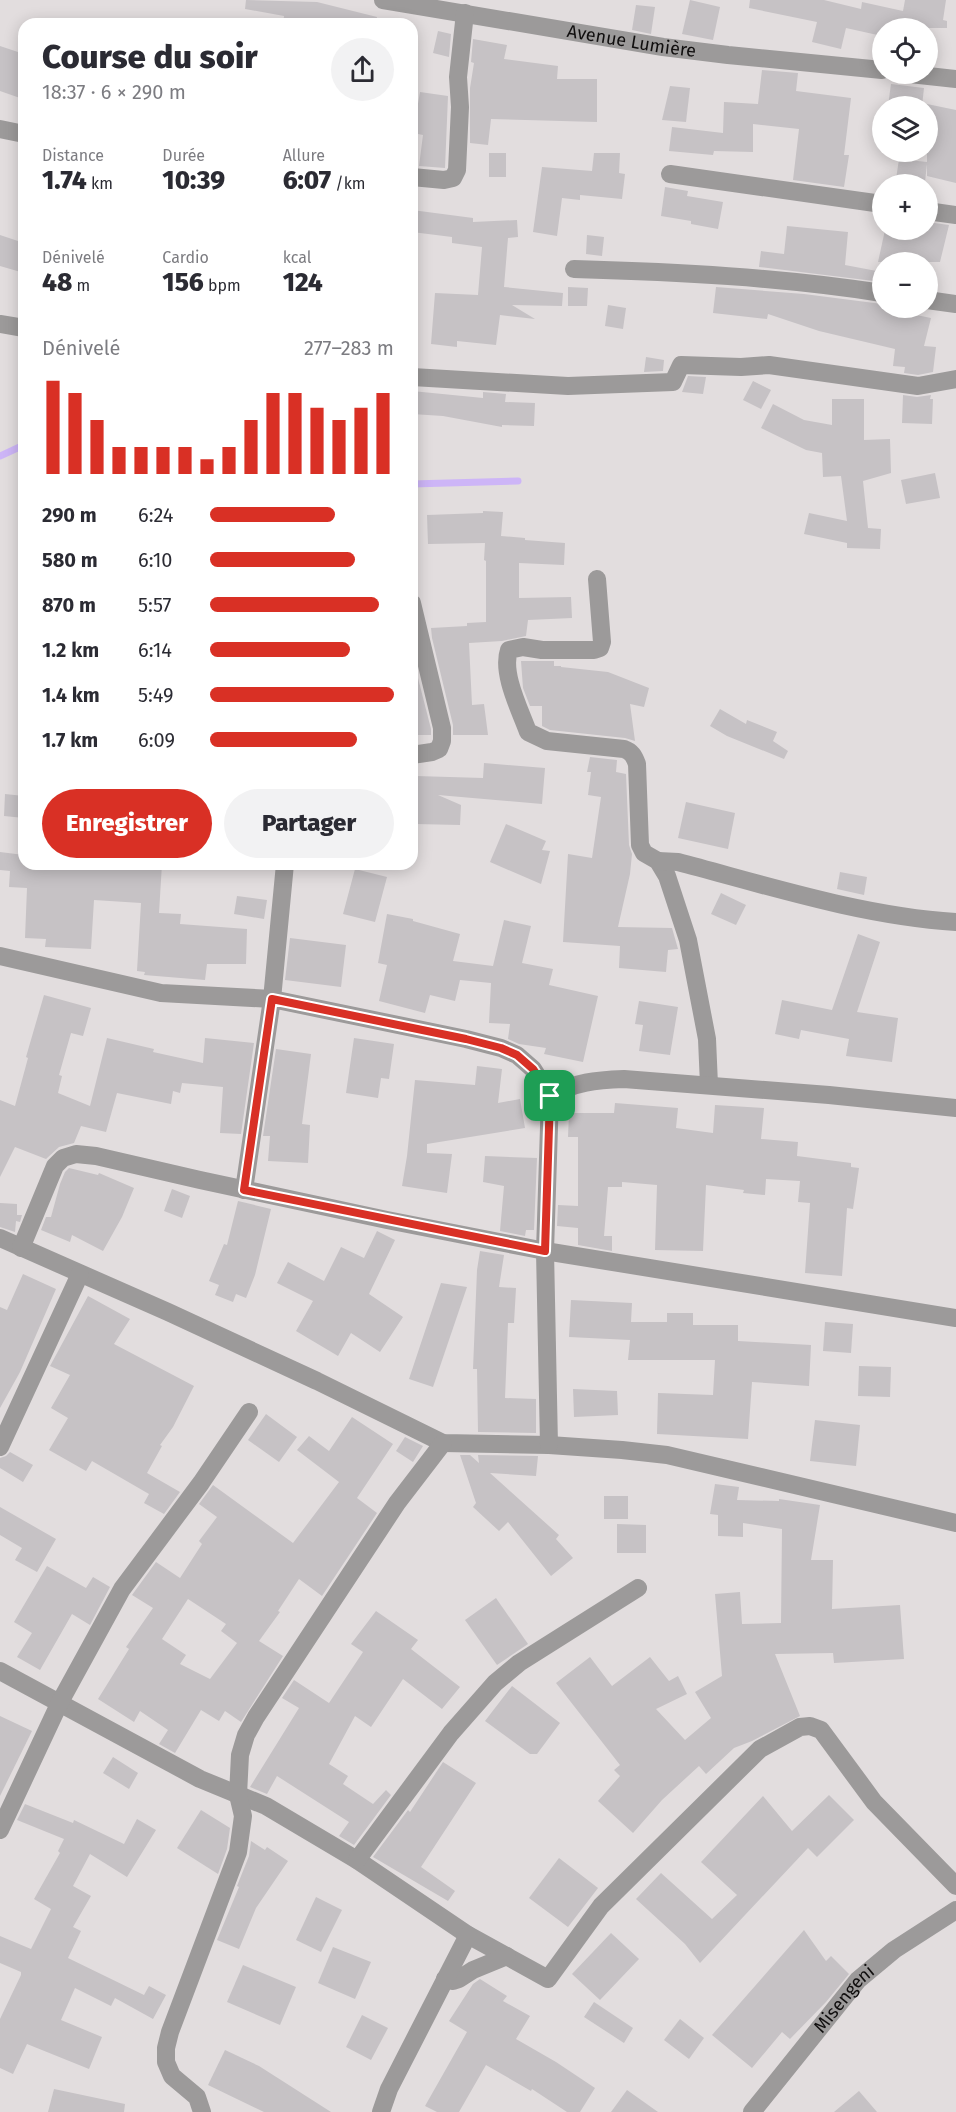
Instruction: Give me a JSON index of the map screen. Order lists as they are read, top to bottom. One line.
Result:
{"streets":{"street":["Avenue Lumière","Misengeni"]},"page":{"map_buttons":["+","−"],"heading":["Course du soir","18:37 · 6 × 290 m"],"stats":[["Distance","1.74 km"],["Durée","10:39"],["Allure","6:07 /km"],["Dénivelé","48 m"],["Cardio","156 bpm"],["kcal","124"]],"chart":["Dénivelé","277–283 m"],"list":[{"name":"290 m","note":"6:24"},{"name":"580 m","note":"6:10"},{"name":"870 m","note":"5:57"},{"name":"1.2 km","note":"6:14"},{"name":"1.4 km","note":"5:49"},{"name":"1.7 km","note":"6:09"}],"buttons":["Enregistrer","Partager"]}}
